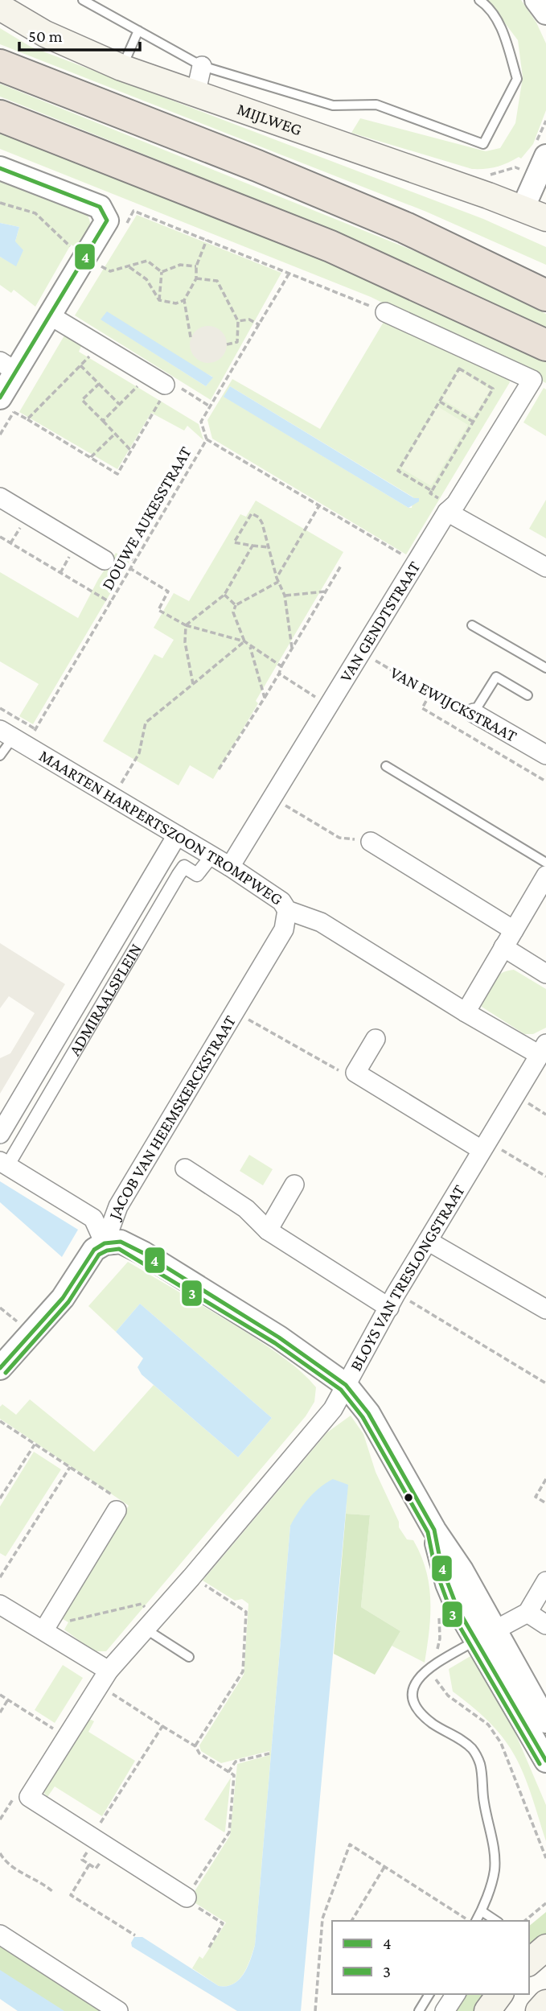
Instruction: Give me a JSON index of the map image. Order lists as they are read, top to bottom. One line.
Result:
{"streets":{"main road":["MIJLWEG"],"street":["VAN GENDTSTRAAT","VAN EWIJCKSTRAAT","MAARTEN HARPERTSZOON TROMPWEG","ADMIRAALSPLEIN","JACOB VAN HEEMSKERCKSTRAAT","BLOYS VAN TRESLONGSTRAAT"],"path":["DOUWE AUKESSTRAAT"]},"crossings":[["DOUWE AUKESSTRAAT","MAARTEN HARPERTSZOON TROMPWEG"],["VAN GENDTSTRAAT","VAN EWIJCKSTRAAT"],["VAN GENDTSTRAAT","MAARTEN HARPERTSZOON TROMPWEG"],["MAARTEN HARPERTSZOON TROMPWEG","ADMIRAALSPLEIN"],["MAARTEN HARPERTSZOON TROMPWEG","JACOB VAN HEEMSKERCKSTRAAT"],["MAARTEN HARPERTSZOON TROMPWEG","BLOYS VAN TRESLONGSTRAAT"],["ADMIRAALSPLEIN","JACOB VAN HEEMSKERCKSTRAAT"]],"lines":["transit line 4","transit line 3"],"legend":["4","3"],"scale_bar":"50 m"}
